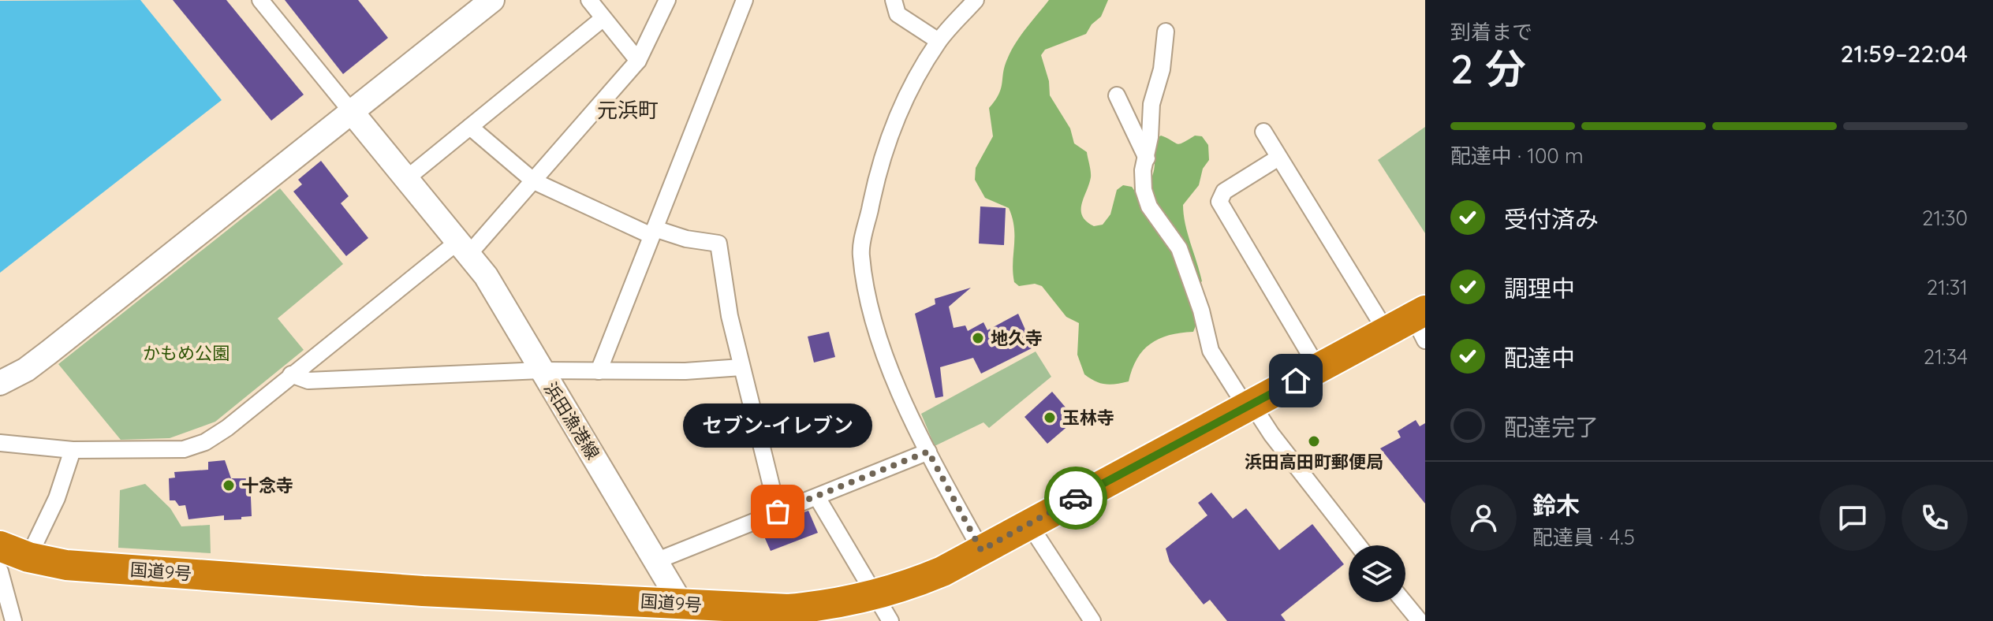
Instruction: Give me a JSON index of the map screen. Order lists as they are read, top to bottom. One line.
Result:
{"streets":{"highway":["国道9号"],"street":["浜田漁港線"]},"crossings":[["浜田漁港線","国道9号"]],"districts":["元浜町"],"parks":["かもめ公園"],"places":["地久寺","玉林寺","浜田高田町郵便局","十念寺","セブン-イレブン"],"page":{"heading":["2 分","到着まで","21:59–22:04"],"panel":["鈴木","配達員 · 4.5"],"bar":"配達中 · 100 m","list":[["受付済み","21:30"],["調理中","21:31"],["配達中","21:34"],"配達完了"],"bubble":"セブン-イレブン"}}
